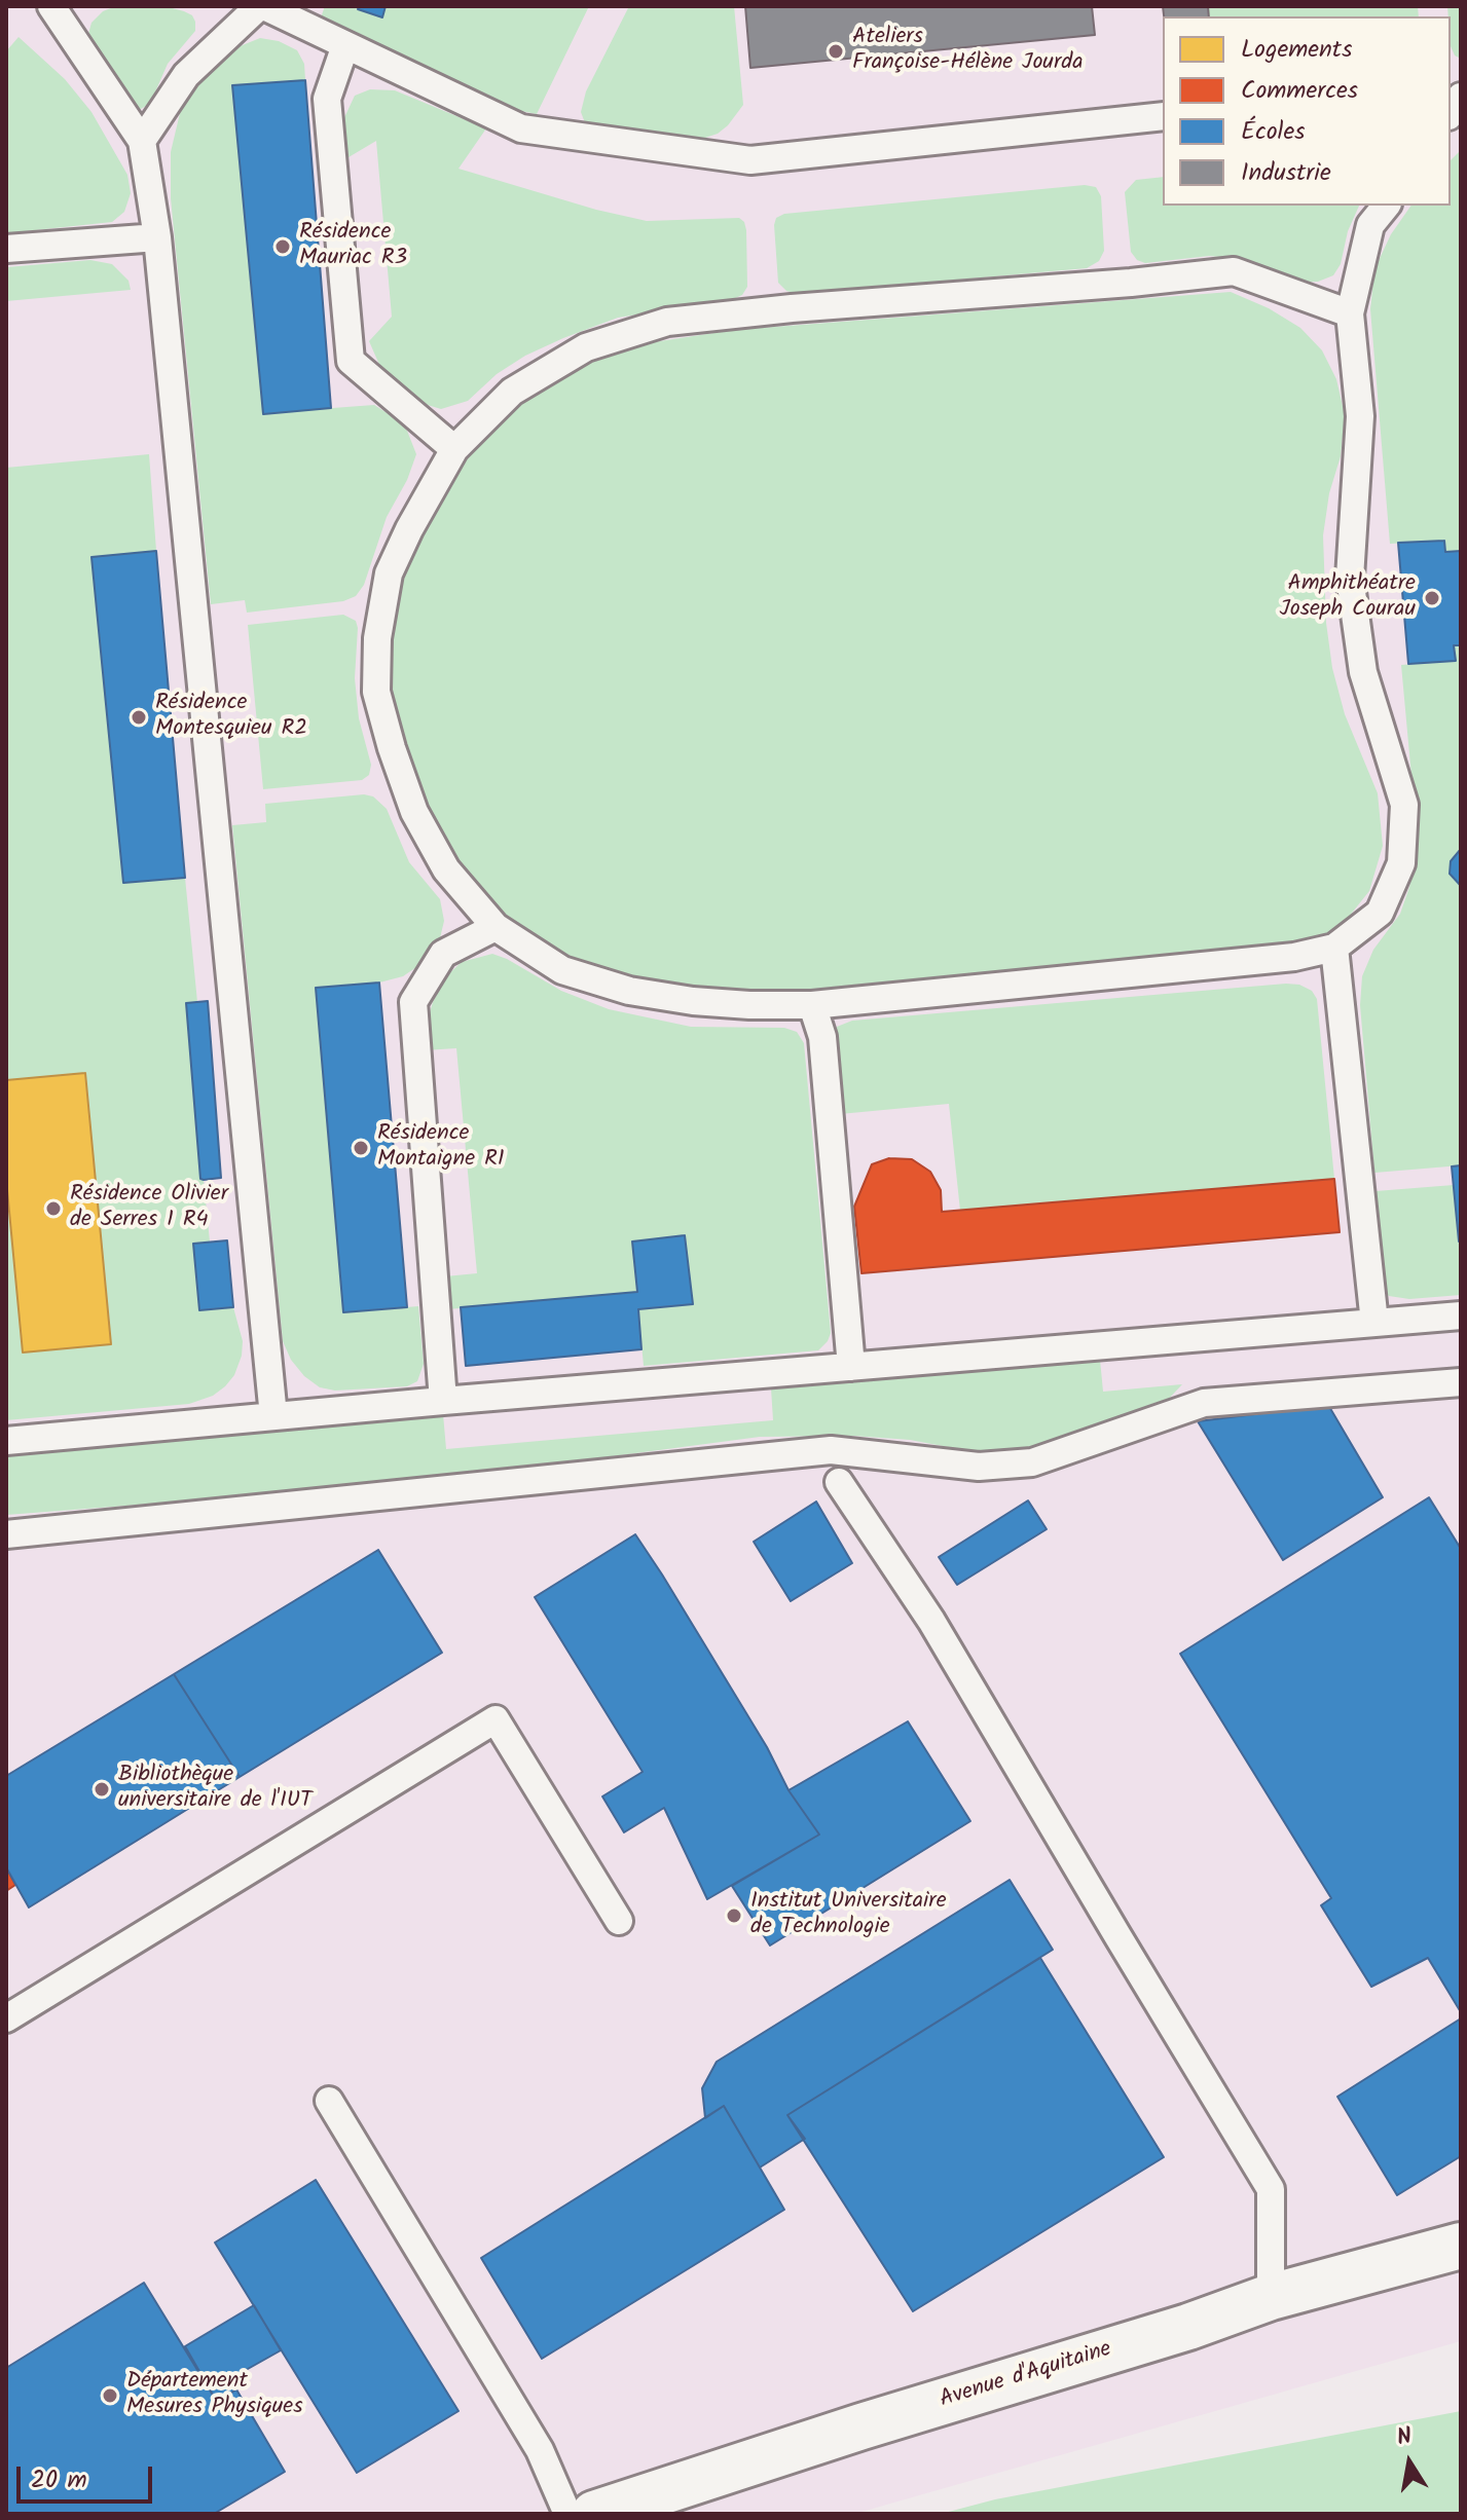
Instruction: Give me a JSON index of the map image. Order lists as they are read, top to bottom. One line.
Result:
{"streets":{"street":["Avenue d'Aquitaine"]},"places":["Ateliers Françoise-Hélène Jourda","Résidence Mauriac R3","Amphithéatre Joseph Courau","Résidence Montesquieu R2","Résidence Montaigne R1","Résidence Olivier de Serres 1 R4","Bibliothèque universitaire de l'IUT","Institut Universitaire de Technologie","Département Mesures Physiques"],"legend":["Logements","Commerces","Écoles","Industrie"],"scale_bar":"20 m","north":"top"}
